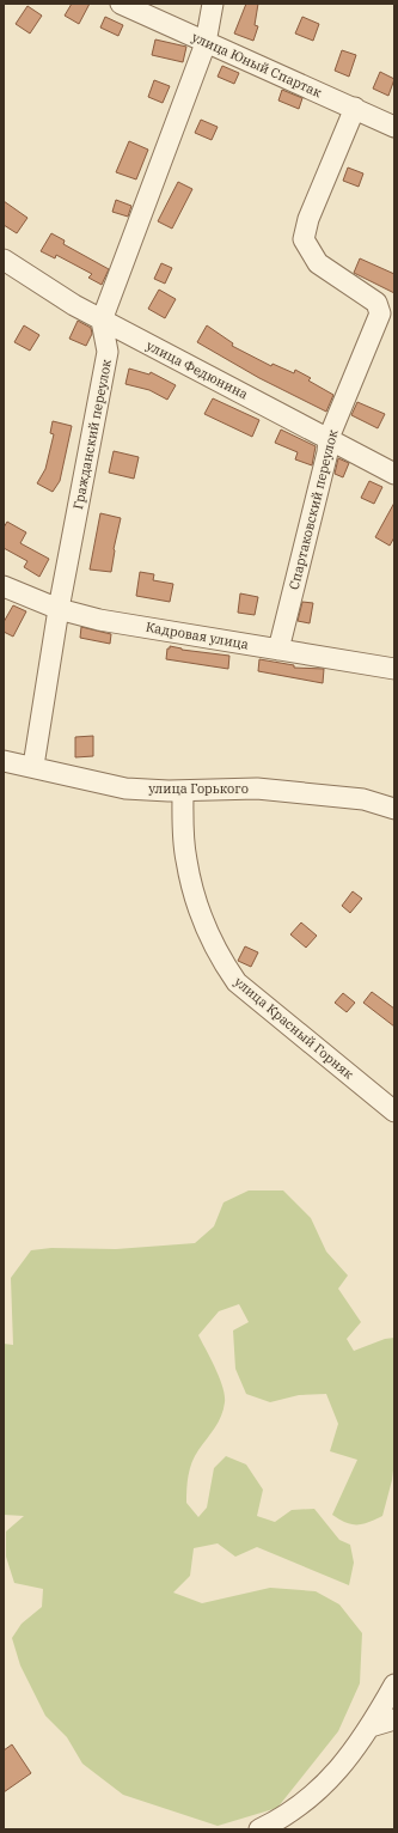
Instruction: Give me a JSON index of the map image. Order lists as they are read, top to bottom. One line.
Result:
{"streets":{"street":["улица Юный Спартак","улица Федюнина","Гражданский переулок","Спартаковский переулок","Кадровая улица","улица Горького","улица Красный Горняк"]},"crossings":[["улица Юный Спартак","Спартаковский переулок"],["улица Федюнина","Гражданский переулок"],["улица Федюнина","Спартаковский переулок"],["Гражданский переулок","Кадровая улица"],["Гражданский переулок","улица Горького"],["Спартаковский переулок","Кадровая улица"],["улица Горького","улица Красный Горняк"]]}
